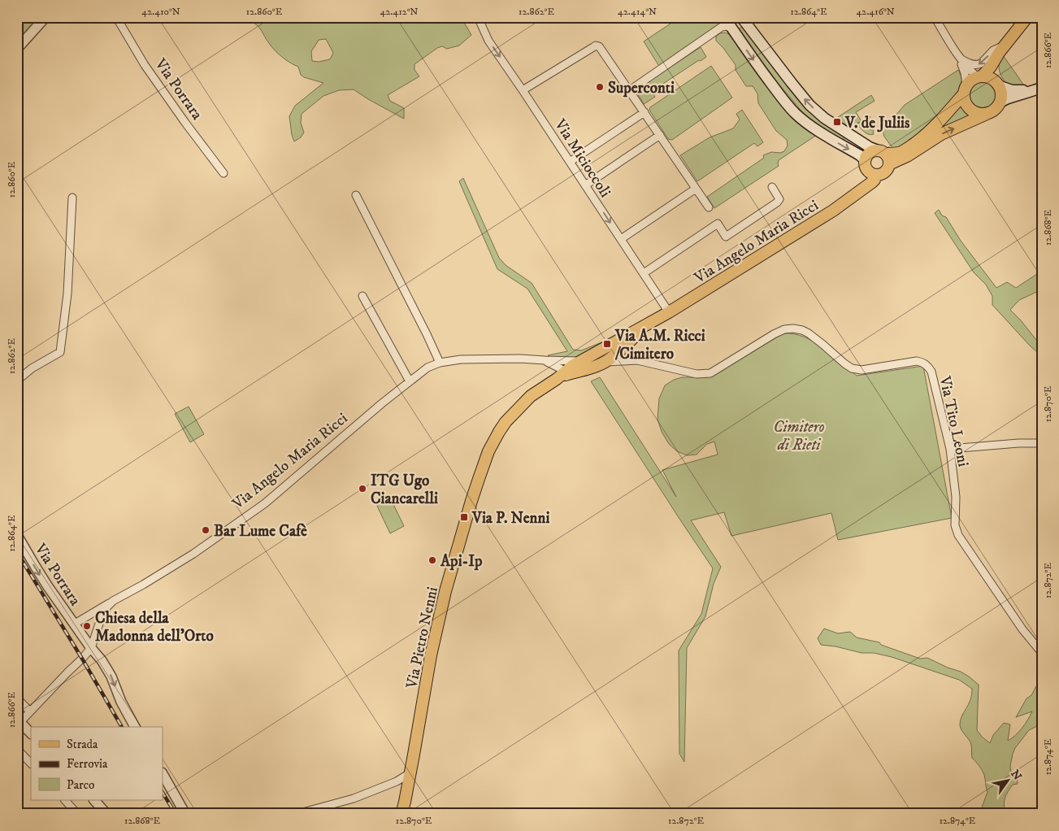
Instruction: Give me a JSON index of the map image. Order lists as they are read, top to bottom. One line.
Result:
{"streets":{"main road":["Via Angelo Maria Ricci","Via Pietro Nenni"],"street":["Via Porrara","Via Micioccoli","Via Tito Leoni"]},"crossings":[["Via Porrara","Via Angelo Maria Ricci"],["Via Micioccoli","Via Angelo Maria Ricci"],["Via Angelo Maria Ricci","Via Tito Leoni"],["Via Angelo Maria Ricci","Via Pietro Nenni"]],"one_way":["Via Porrara","Via Micioccoli"],"parks":["Cimitero di Rieti"],"places":{"other":["Superconti","ITG Ugo Ciancarelli","Bar Lume Cafè","Api-Ip","Chiesa della Madonna dell'Orto"],"transit":["V. de Juliis","Via A.M. Ricci /Cimitero","Via P. Nenni"]},"legend":["Strada","Ferrovia","Parco"],"north":"top right","coordinates":["42.410°N","12.860°E","42.412°N","12.862°E","42.414°N","12.864°E","42.416°N","12.866°E","12.868°E","12.870°E","12.872°E","12.874°E"]}
